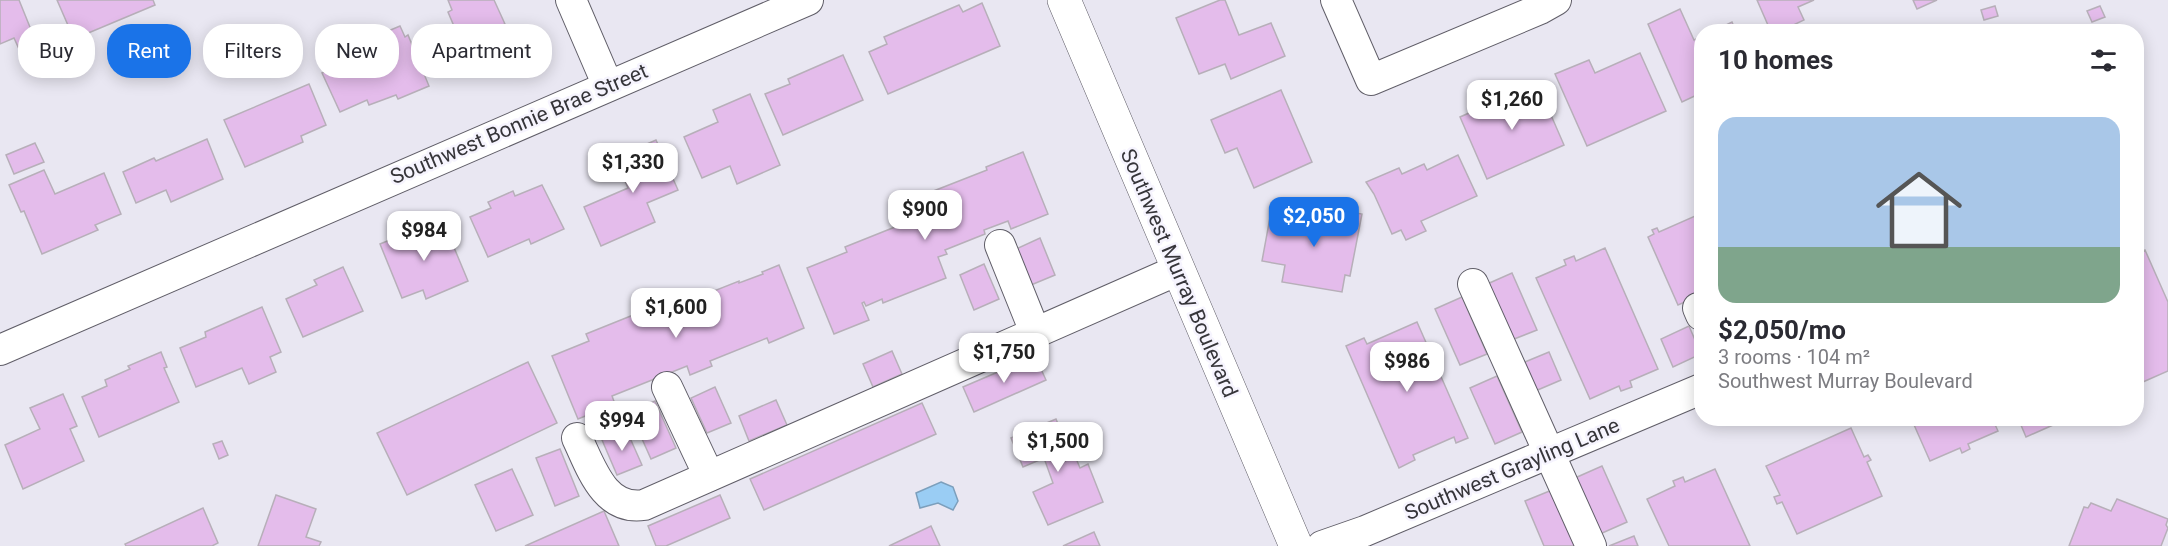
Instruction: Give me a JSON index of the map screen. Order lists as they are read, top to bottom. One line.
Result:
{"streets":{"main road":["Southwest Murray Boulevard"],"street":["Southwest Bonnie Brae Street","Southwest Grayling Lane"]},"page":{"chip":["Buy","Rent","Filters","New","Apartment"],"heading":"10 homes","price":["$1,260","$1,330","$900","$2,050","$984","$1,600","$1,750","$986","$994","$1,500"],"list":[{"name":"$2,050/mo","note":"3 rooms · 104 m² · Southwest Murray Boulevard"}]}}
